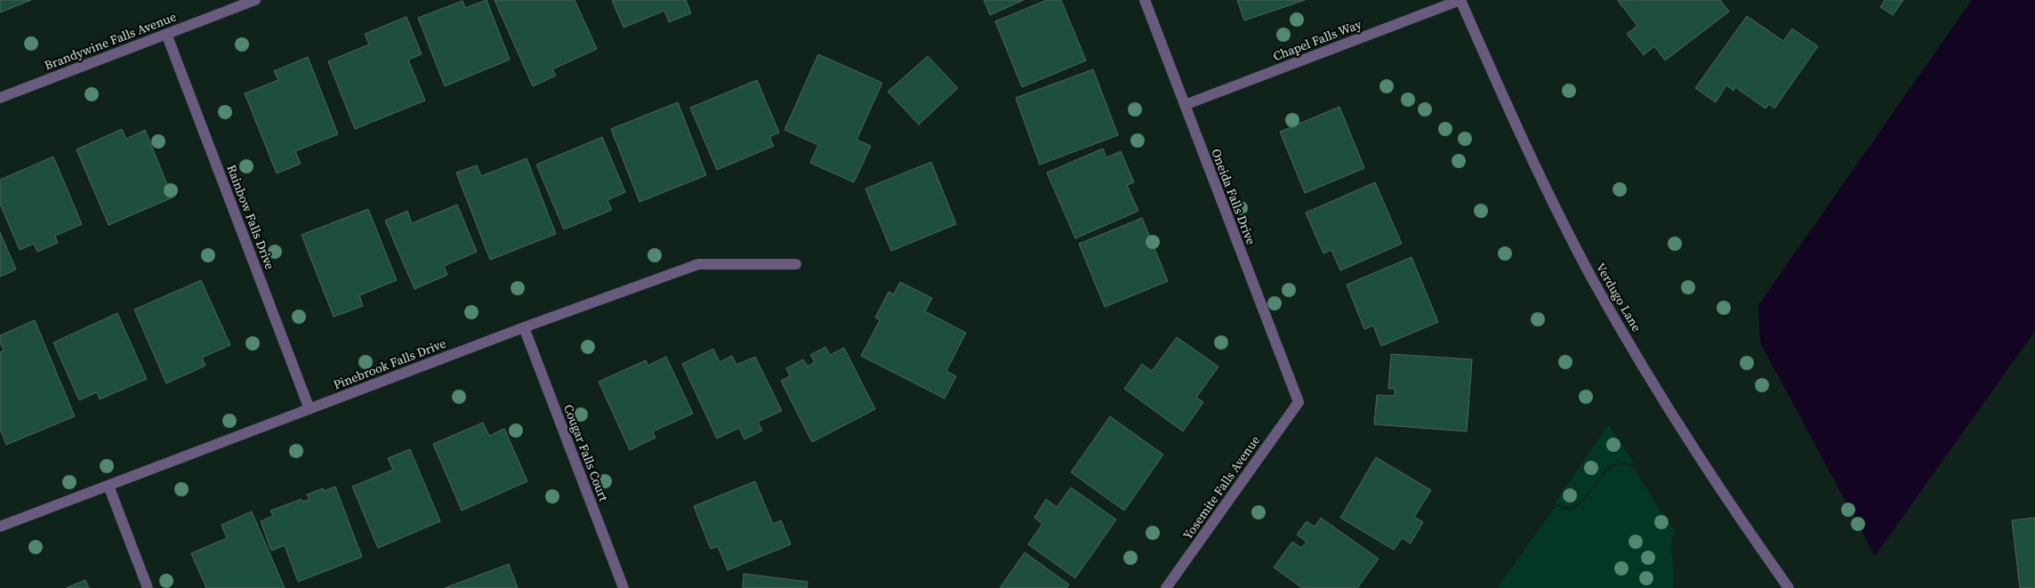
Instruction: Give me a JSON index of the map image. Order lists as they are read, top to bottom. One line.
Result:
{"streets":{"street":["Chapel Falls Way","Brandywine Falls Avenue","Oneida Falls Drive","Rainbow Falls Drive","Verdugo Lane","Pinebrook Falls Drive","Cougar Falls Court","Yosemite Falls Avenue"]},"crossings":[["Chapel Falls Way","Oneida Falls Drive"],["Chapel Falls Way","Verdugo Lane"],["Brandywine Falls Avenue","Rainbow Falls Drive"],["Oneida Falls Drive","Yosemite Falls Avenue"],["Rainbow Falls Drive","Pinebrook Falls Drive"],["Pinebrook Falls Drive","Cougar Falls Court"]]}
